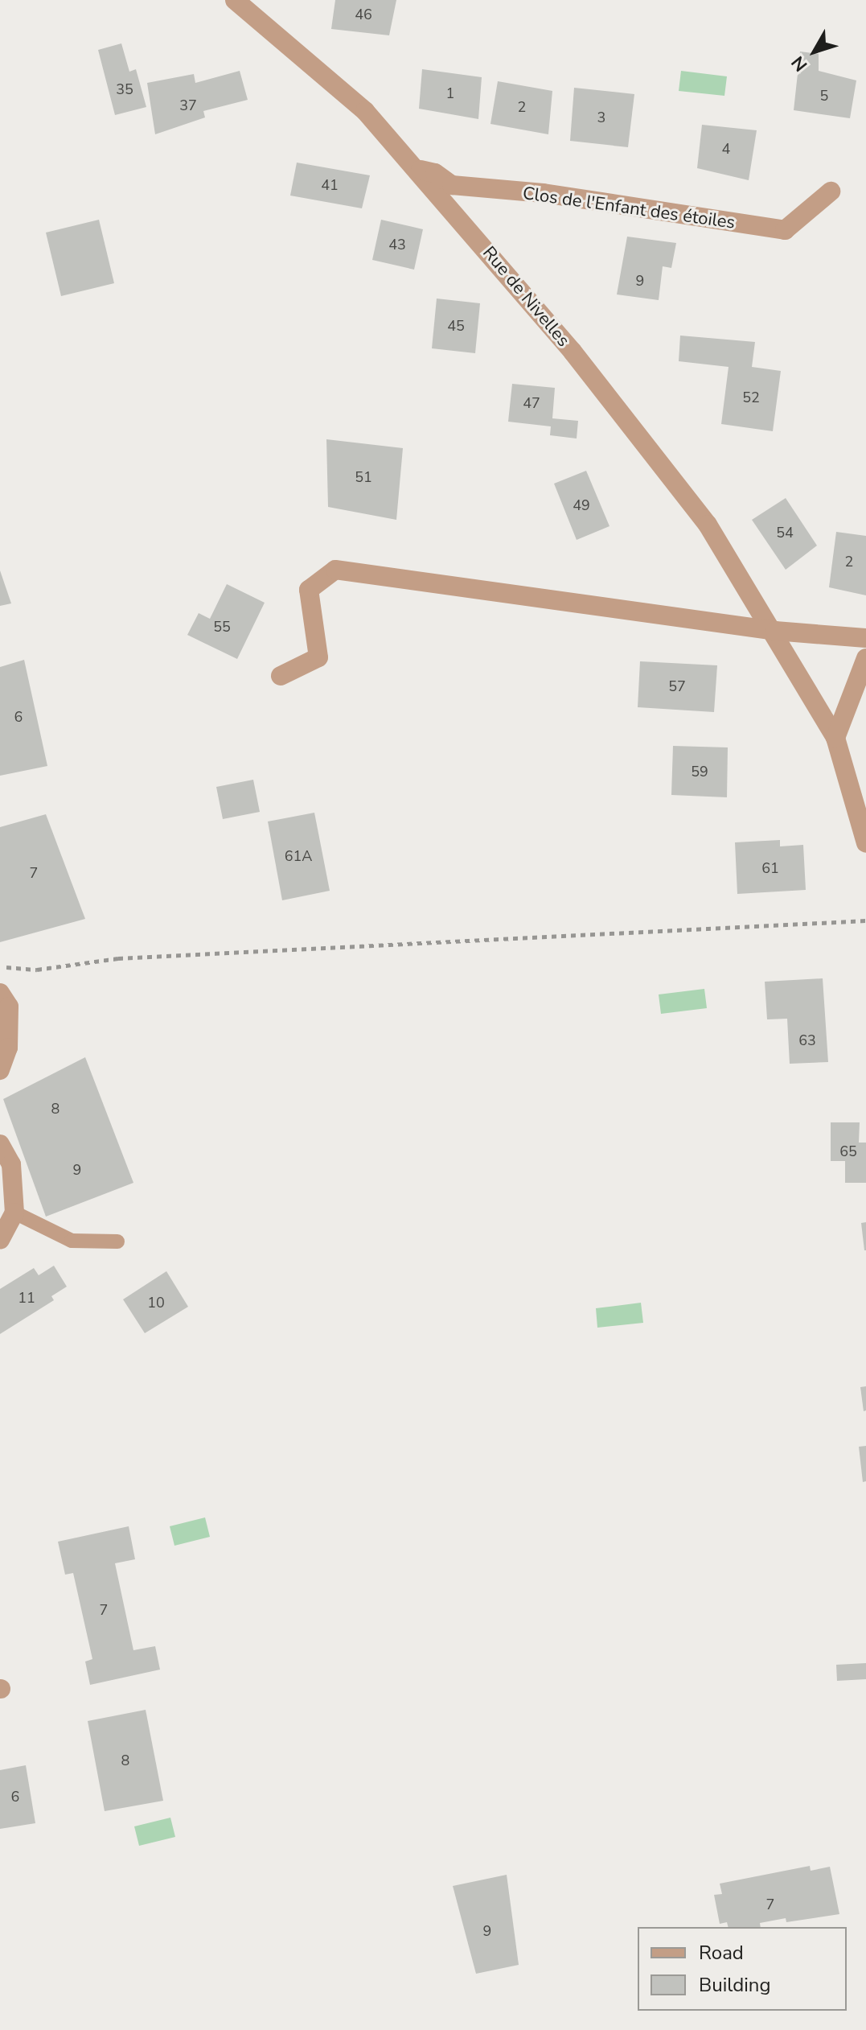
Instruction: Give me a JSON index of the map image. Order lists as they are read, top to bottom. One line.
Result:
{"streets":{"street":["Clos de l'Enfant des étoiles","Rue de Nivelles"]},"crossings":[["Clos de l'Enfant des étoiles","Rue de Nivelles"]],"house_numbers":["46","35","1","5","37","2","3","4","41","43","9","45","52","47","51","49","54","2","55","57","6","59","61A","61","7","63","8","65","9","11","10","7","8","6","7","9"],"legend":["Road","Building"],"north":"bottom left"}
